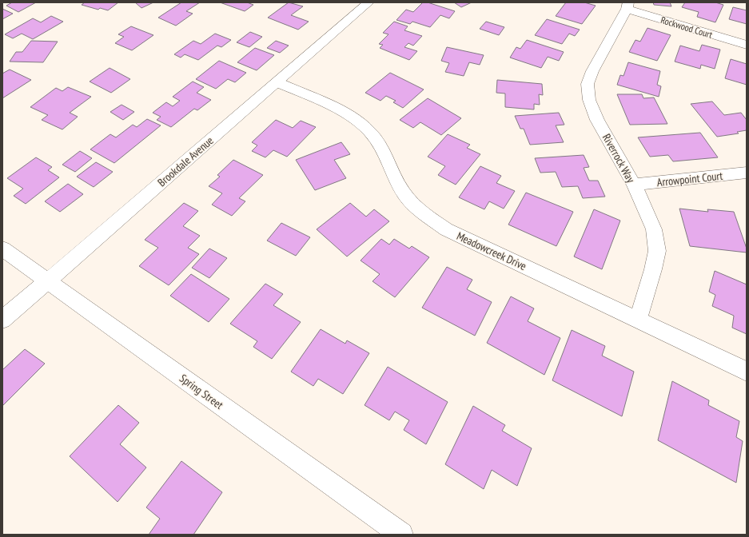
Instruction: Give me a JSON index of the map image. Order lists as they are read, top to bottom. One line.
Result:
{"streets":{"street":["Rockwood Court","Riverrock Way","Brookdale Avenue","Arrowpoint Court","Meadowcreek Drive","Spring Street"]},"crossings":[["Rockwood Court","Riverrock Way"],["Riverrock Way","Arrowpoint Court"],["Riverrock Way","Meadowcreek Drive"],["Brookdale Avenue","Meadowcreek Drive"],["Brookdale Avenue","Spring Street"]]}
